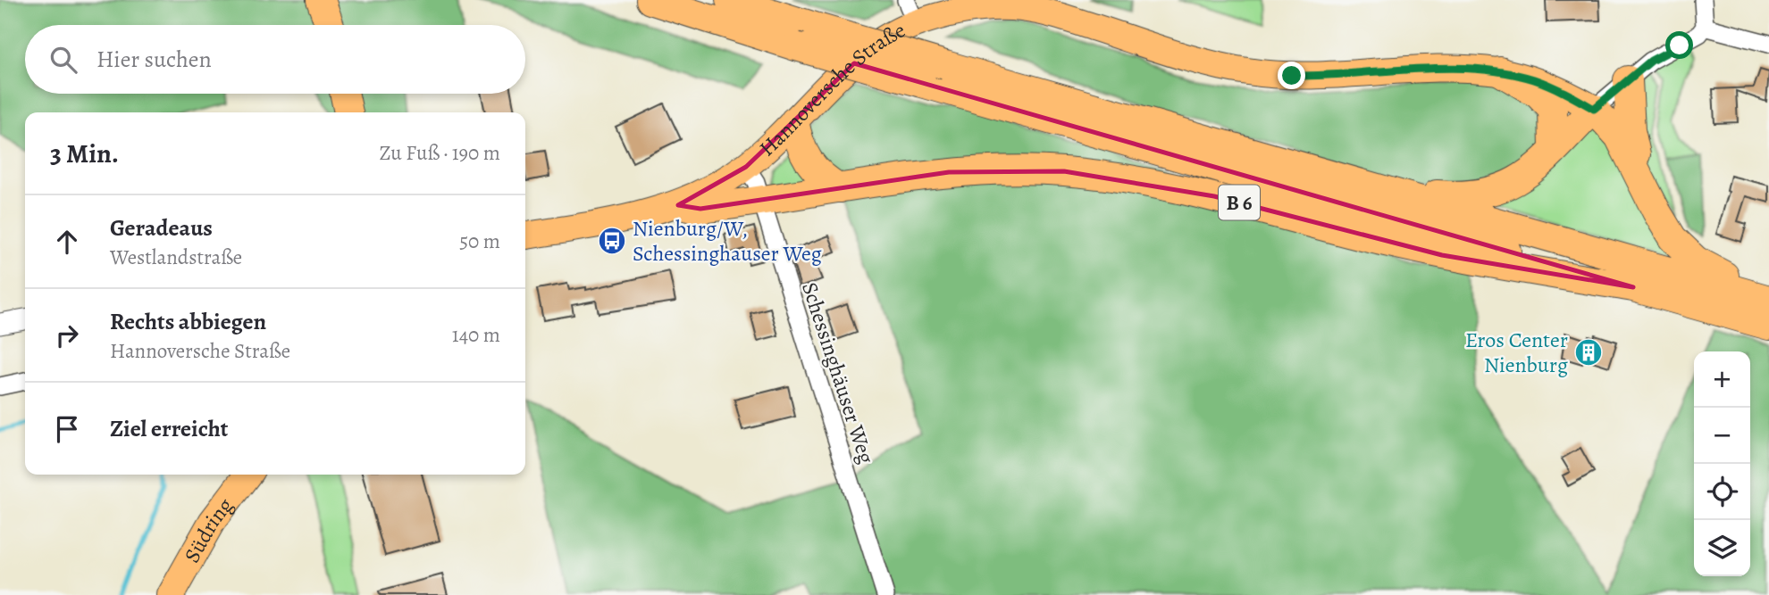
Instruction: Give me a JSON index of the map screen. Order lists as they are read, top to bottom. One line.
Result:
{"streets":{"highway":["B 6"],"main road":["Hannoversche Straße","Südring"],"street":["Schessinghäuser Weg"]},"crossings":[["Hannoversche Straße","B 6"],["Hannoversche Straße","Schessinghäuser Weg"],["B 6","Schessinghäuser Weg"]],"places":{"bus stop":["Nienburg/W, Schessinghauser Weg"],"building":["Eros Center Nienburg"]},"page":{"search":"Hier suchen","heading":["3 Min.","Zu Fuß · 190 m"],"list":[["Geradeaus","Westlandstraße","50 m"],["Rechts abbiegen","Hannoversche Straße","140 m"],"Ziel erreicht"],"map_buttons":["+","−"]}}
